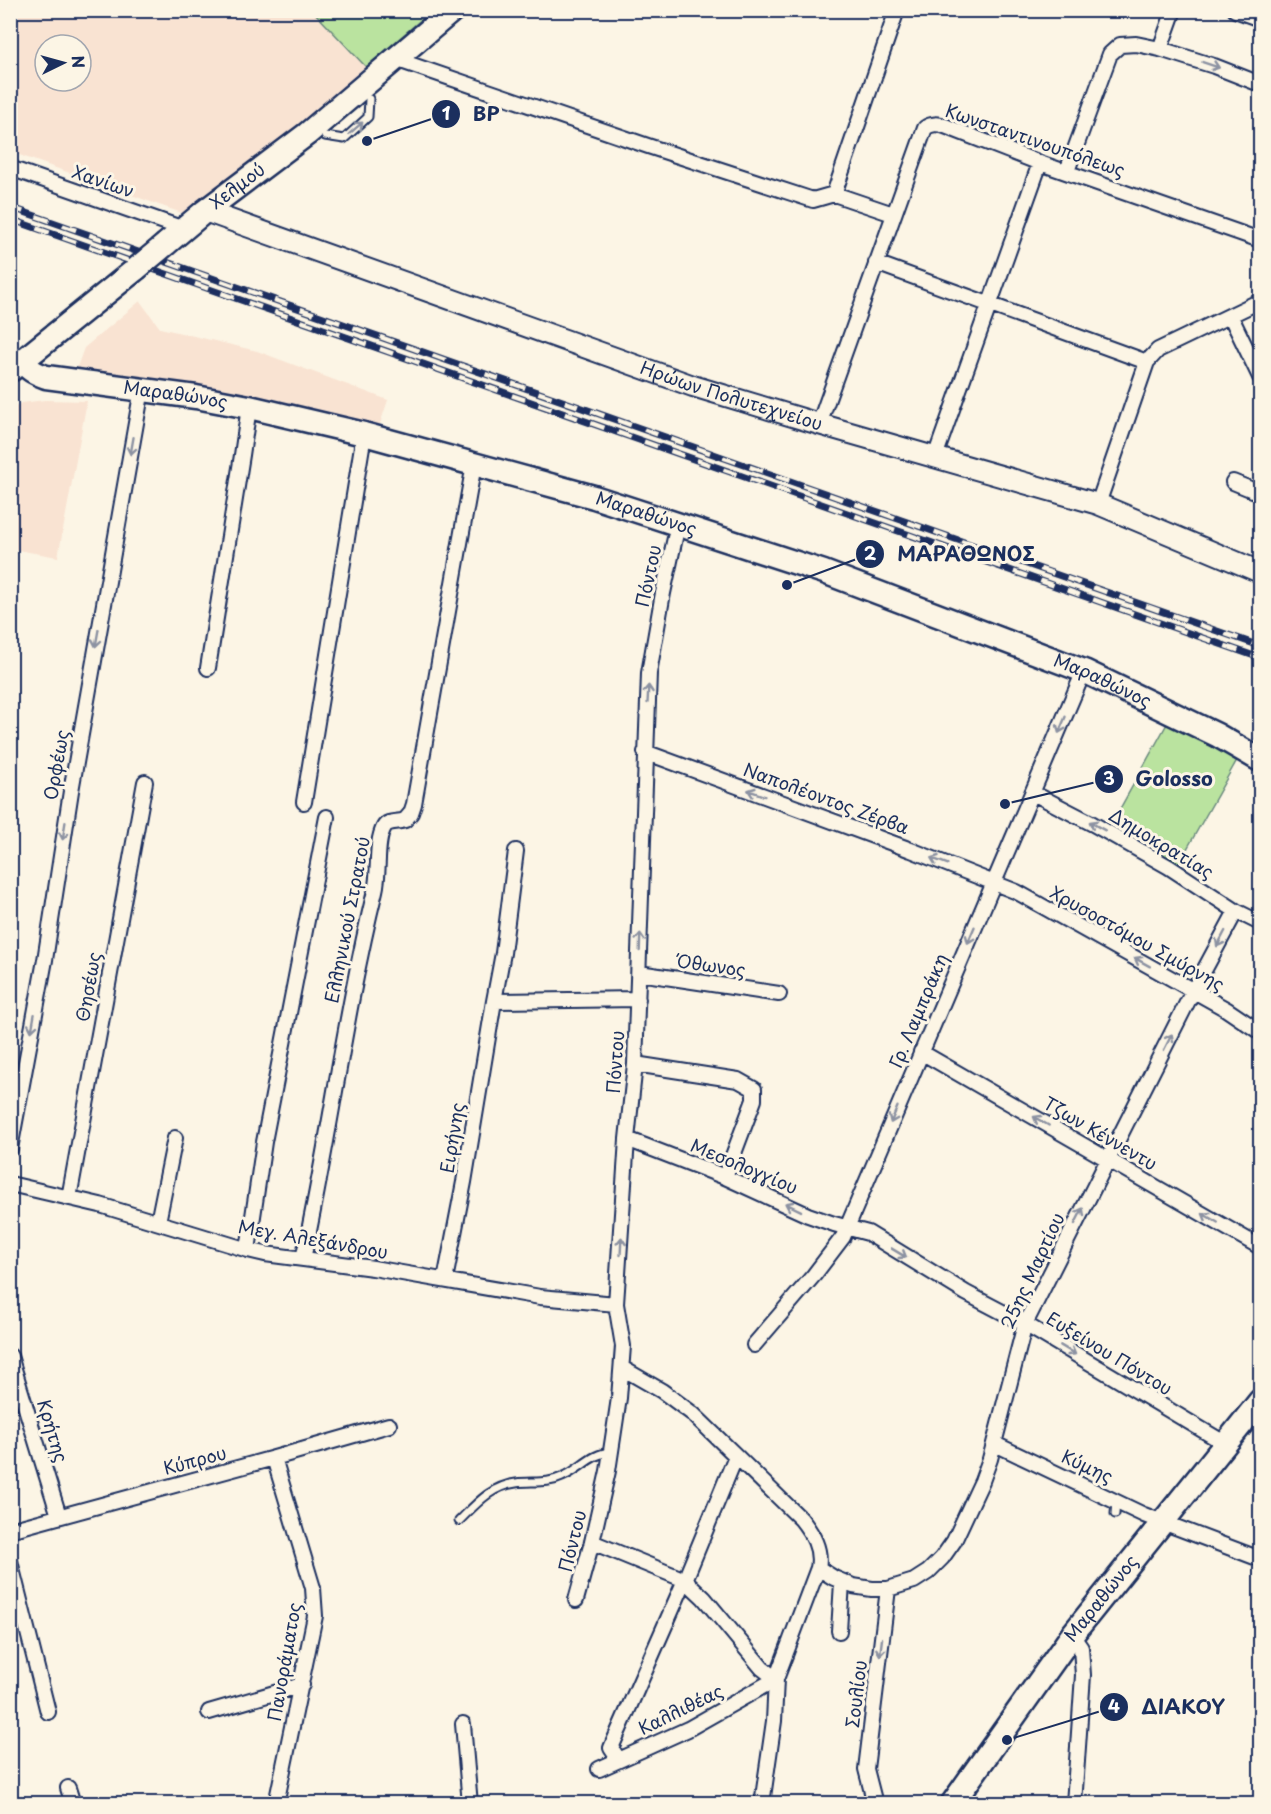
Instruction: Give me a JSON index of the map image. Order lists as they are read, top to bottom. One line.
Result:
{"streets":{"main road":["Χελμού","Μαραθώνος"],"street":["Κωνσταντινουπόλεως","Χανίων","Ηρώων Πολυτεχνείου","Πόντου","Ορφέως","Ναπολέοντος Ζέρβα","Δημοκρατίας","Ελληνικού Στρατού","Χρυσοστόμου Σμύρνης","Όθωνος","Θησέως","Γρ. Λαμπράκη","Τζων Κέννεντυ","Ειρήνης","Μεσολογγίου","Μεγ. Αλεξάνδρου","25ης Μαρτίου","Ευξείνου Πόντου","Κρήτης","Κύπρου","Κύμης","Πανοράματος","Σουλίου","Καλλιθέας"]},"crossings":[["Κωνσταντινουπόλεως","Ηρώων Πολυτεχνείου"],["Χανίων","Χελμού"],["Χελμού","Μαραθώνος"],["Χελμού","Ηρώων Πολυτεχνείου"],["Μαραθώνος","Πόντου"],["Μαραθώνος","Ορφέως"],["Μαραθώνος","Ελληνικού Στρατού"],["Μαραθώνος","Γρ. Λαμπράκη"],["Μαραθώνος","Ευξείνου Πόντου"],["Μαραθώνος","Κύμης"],["Πόντου","Ναπολέοντος Ζέρβα"],["Πόντου","Όθωνος"],["Πόντου","Μεσολογγίου"],["Πόντου","Μεγ. Αλεξάνδρου"],["Ναπολέοντος Ζέρβα","Χρυσοστόμου Σμύρνης"],["Ναπολέοντος Ζέρβα","Γρ. Λαμπράκη"],["Δημοκρατίας","Γρ. Λαμπράκη"],["Δημοκρατίας","25ης Μαρτίου"],["Ελληνικού Στρατού","Μεγ. Αλεξάνδρου"],["Χρυσοστόμου Σμύρνης","Γρ. Λαμπράκη"],["Χρυσοστόμου Σμύρνης","25ης Μαρτίου"],["Θησέως","Μεγ. Αλεξάνδρου"],["Γρ. Λαμπράκη","Τζων Κέννεντυ"],["Γρ. Λαμπράκη","Μεσολογγίου"],["Γρ. Λαμπράκη","Ευξείνου Πόντου"],["Τζων Κέννεντυ","25ης Μαρτίου"],["Ειρήνης","Μεγ. Αλεξάνδρου"],["Μεσολογγίου","Ευξείνου Πόντου"],["25ης Μαρτίου","Ευξείνου Πόντου"],["25ης Μαρτίου","Κύμης"],["25ης Μαρτίου","Σουλίου"],["Κρήτης","Κύπρου"],["Κύπρου","Πανοράματος"]],"one_way":["Πόντου","Ναπολέοντος Ζέρβα","Δημοκρατίας","Χρυσοστόμου Σμύρνης","Γρ. Λαμπράκη","Τζων Κέννεντυ","Μεσολογγίου","Ευξείνου Πόντου"],"places":["BP","ΜΑΡΑΘΩΝΟΣ","Golosso","ΔΙΑΚΟΥ"],"north":"right"}
